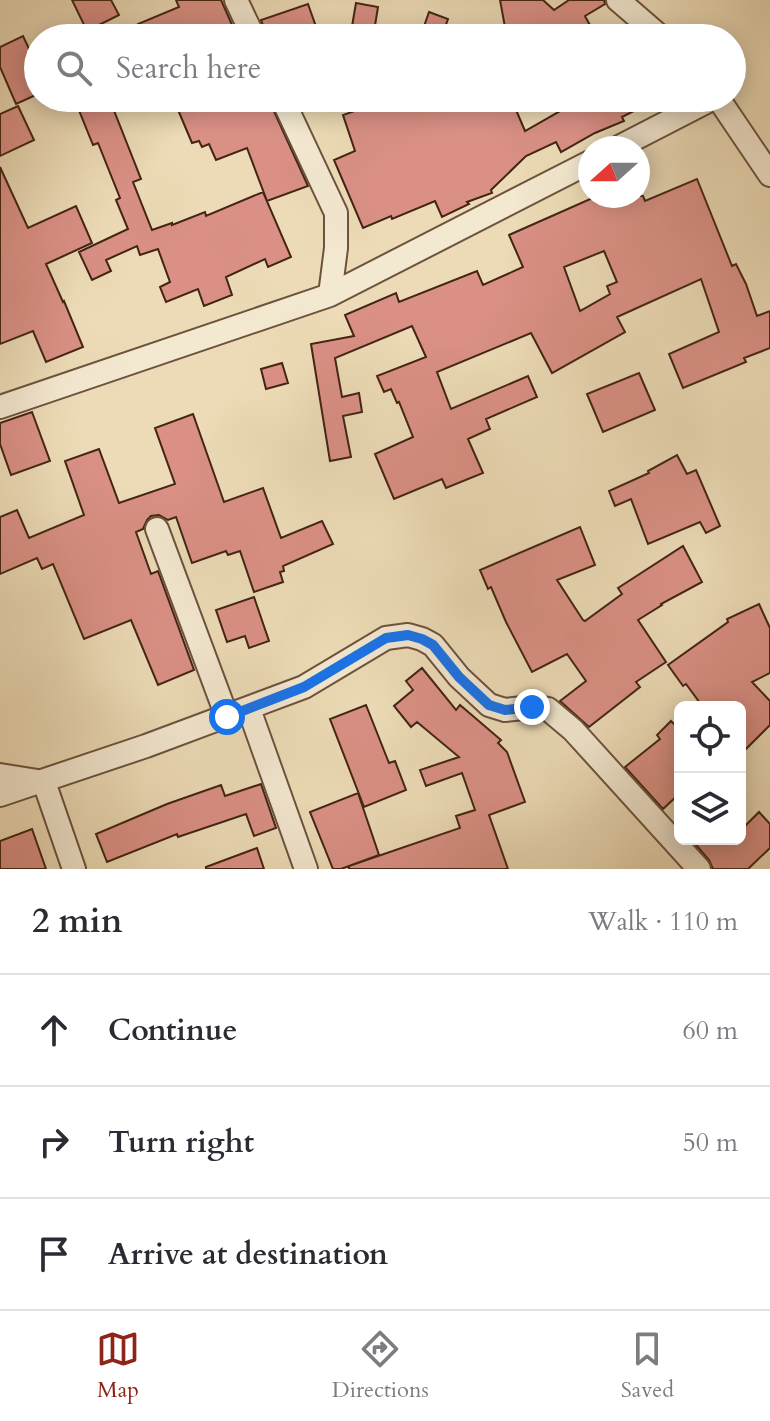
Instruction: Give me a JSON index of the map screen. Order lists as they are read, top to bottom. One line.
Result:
{"north":"left","page":{"search":"Search here","heading":["2 min","Walk · 110 m"],"list":[["Continue","60 m"],["Turn right","50 m"],"Arrive at destination"],"nav":["Map","Directions","Saved"]}}
